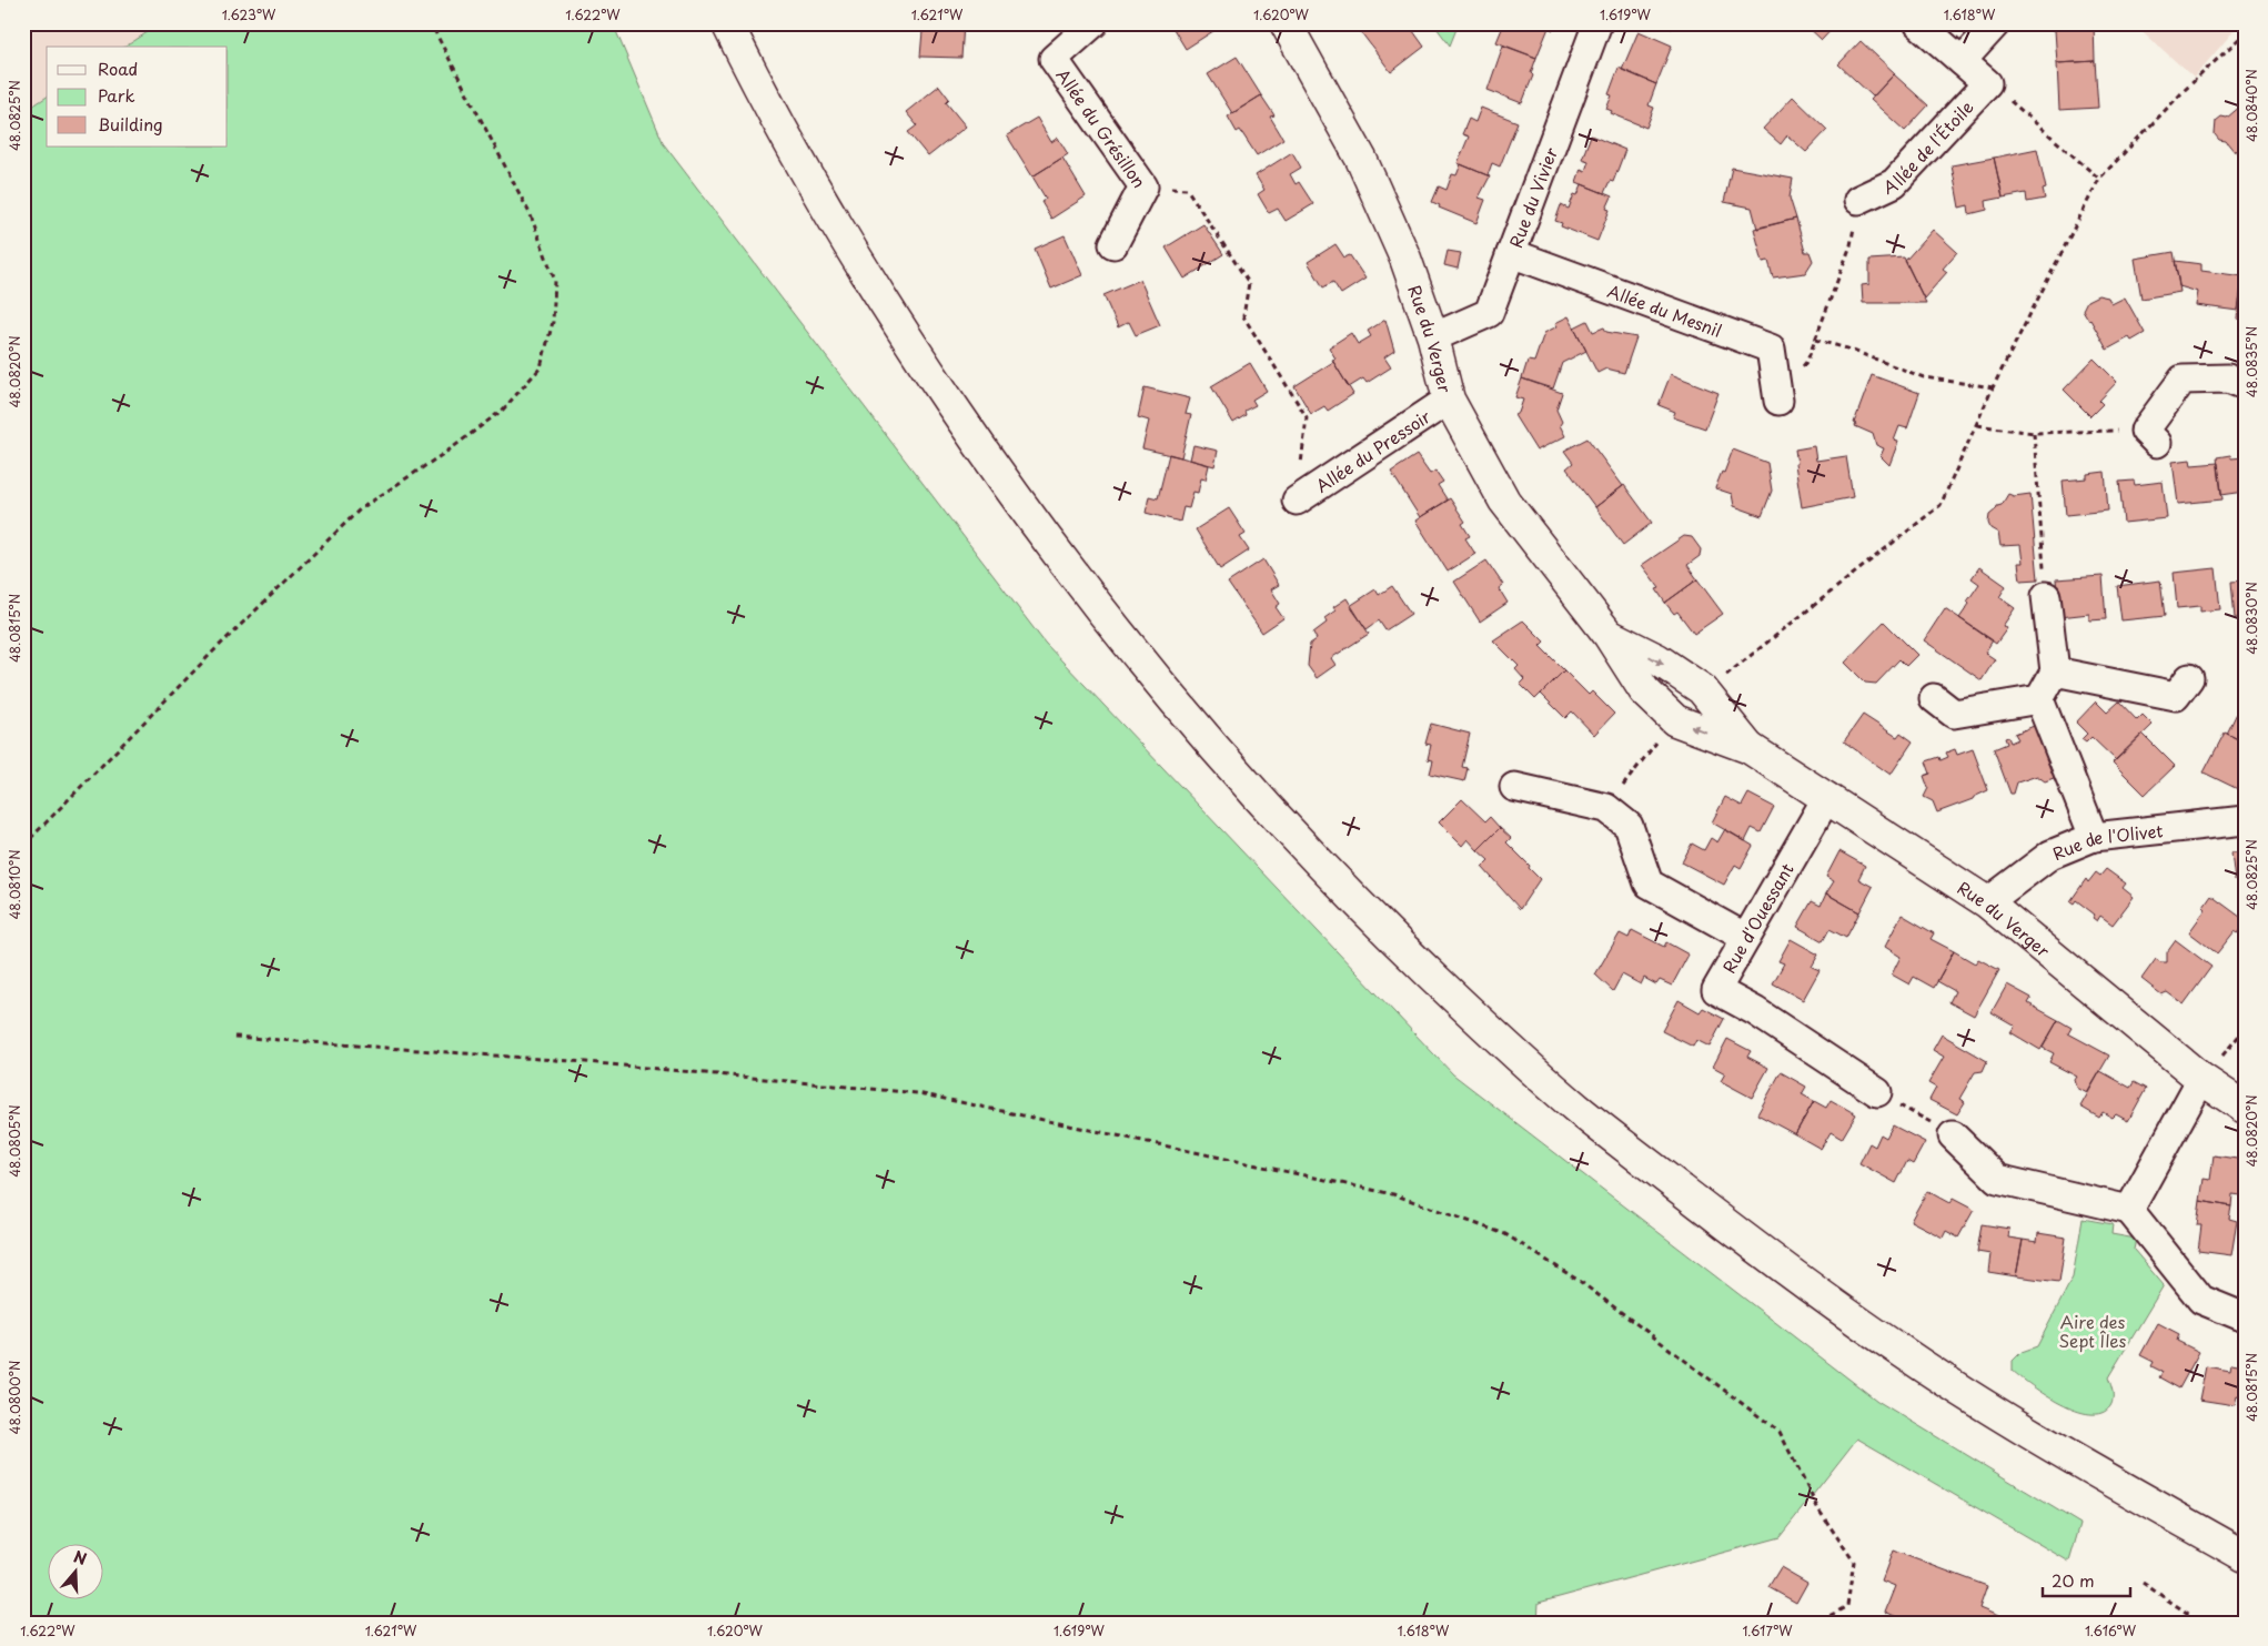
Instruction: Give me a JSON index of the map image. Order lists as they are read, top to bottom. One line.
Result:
{"streets":{"main road":["Rue du Verger"],"street":["Allée du Grésillon","Allée de l'Étoile","Rue du Vivier","Allée du Mesnil","Allée du Pressoir","Rue de l'Olivet","Rue d'Ouessant"]},"crossings":[["Rue du Vivier","Allée du Mesnil"],["Rue du Vivier","Rue du Verger"],["Rue du Verger","Allée du Pressoir"],["Rue du Verger","Rue de l'Olivet"],["Rue du Verger","Rue d'Ouessant"]],"parks":["Aire des Sept Îles"],"legend":["Road","Park","Building"],"scale_bar":"20 m","north":"top","coordinates":["1.623°W","1.622°W","1.621°W","1.620°W","1.619°W","1.618°W","48.0840°N","48.0825°N","48.0835°N","48.0820°N","48.0830°N","48.0815°N","48.0810°N","48.0805°N","48.0800°N","1.617°W","1.616°W"]}
